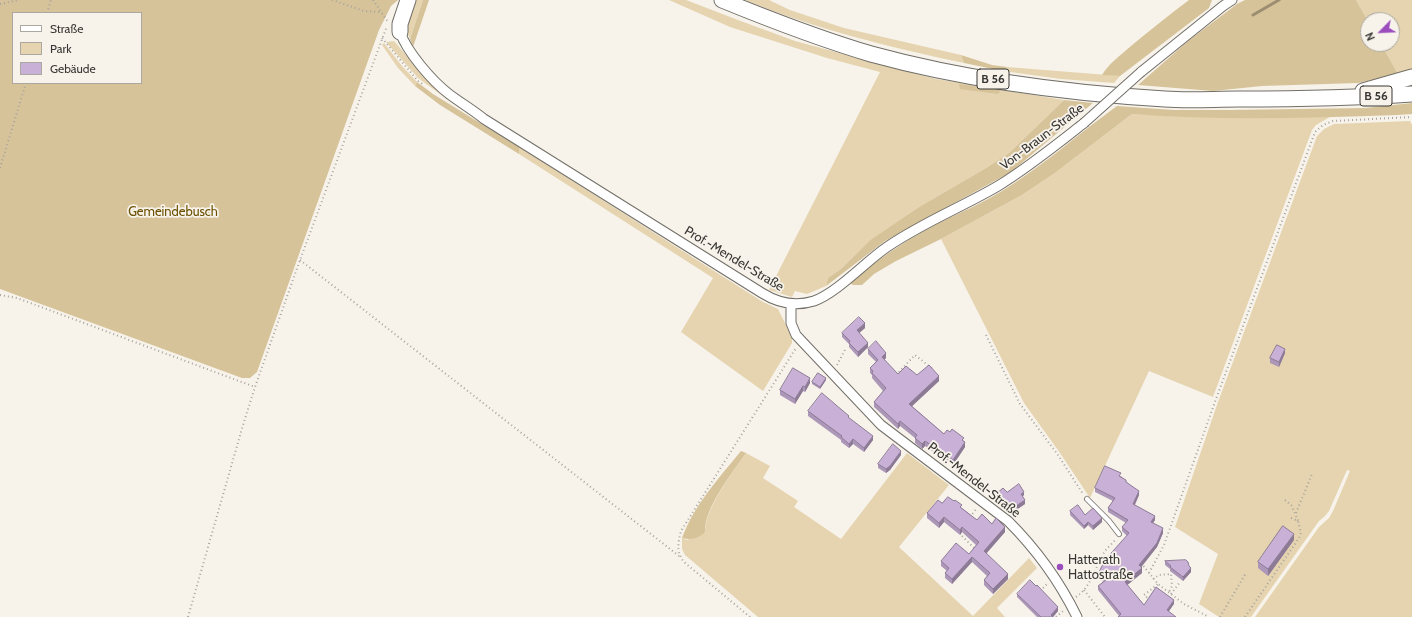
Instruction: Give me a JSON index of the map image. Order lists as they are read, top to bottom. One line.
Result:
{"streets":{"highway":["B 56"],"street":["Von-Braun-Straße","Prof.-Mendel-Straße"]},"crossings":[["Von-Braun-Straße","Prof.-Mendel-Straße"]],"parks":["Gemeindebusch"],"places":["Hatterath Hattostraße"],"legend":["Straße","Park","Gebäude"],"north":"bottom left"}
